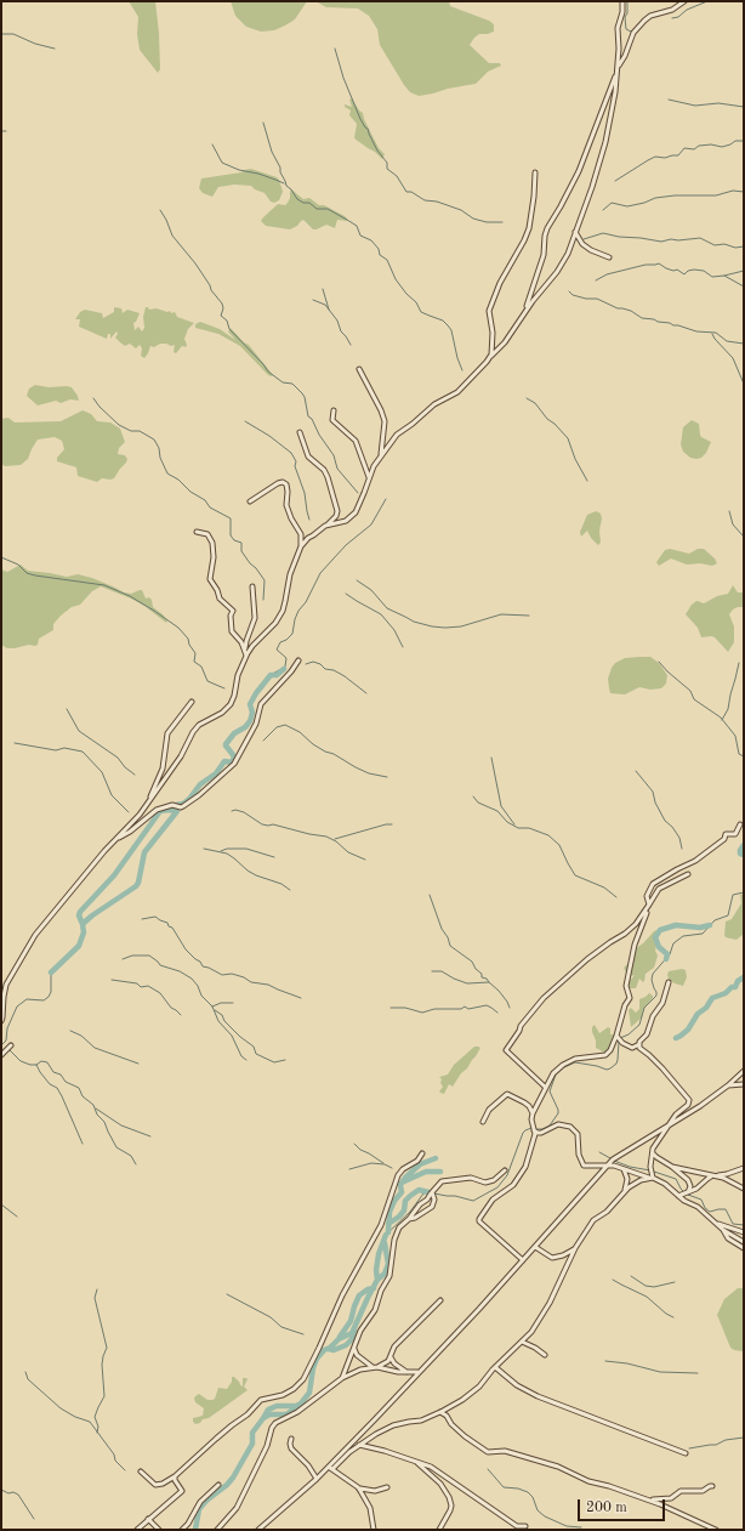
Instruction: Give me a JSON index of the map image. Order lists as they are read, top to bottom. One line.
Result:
{"scale_bar":"200 m"}
